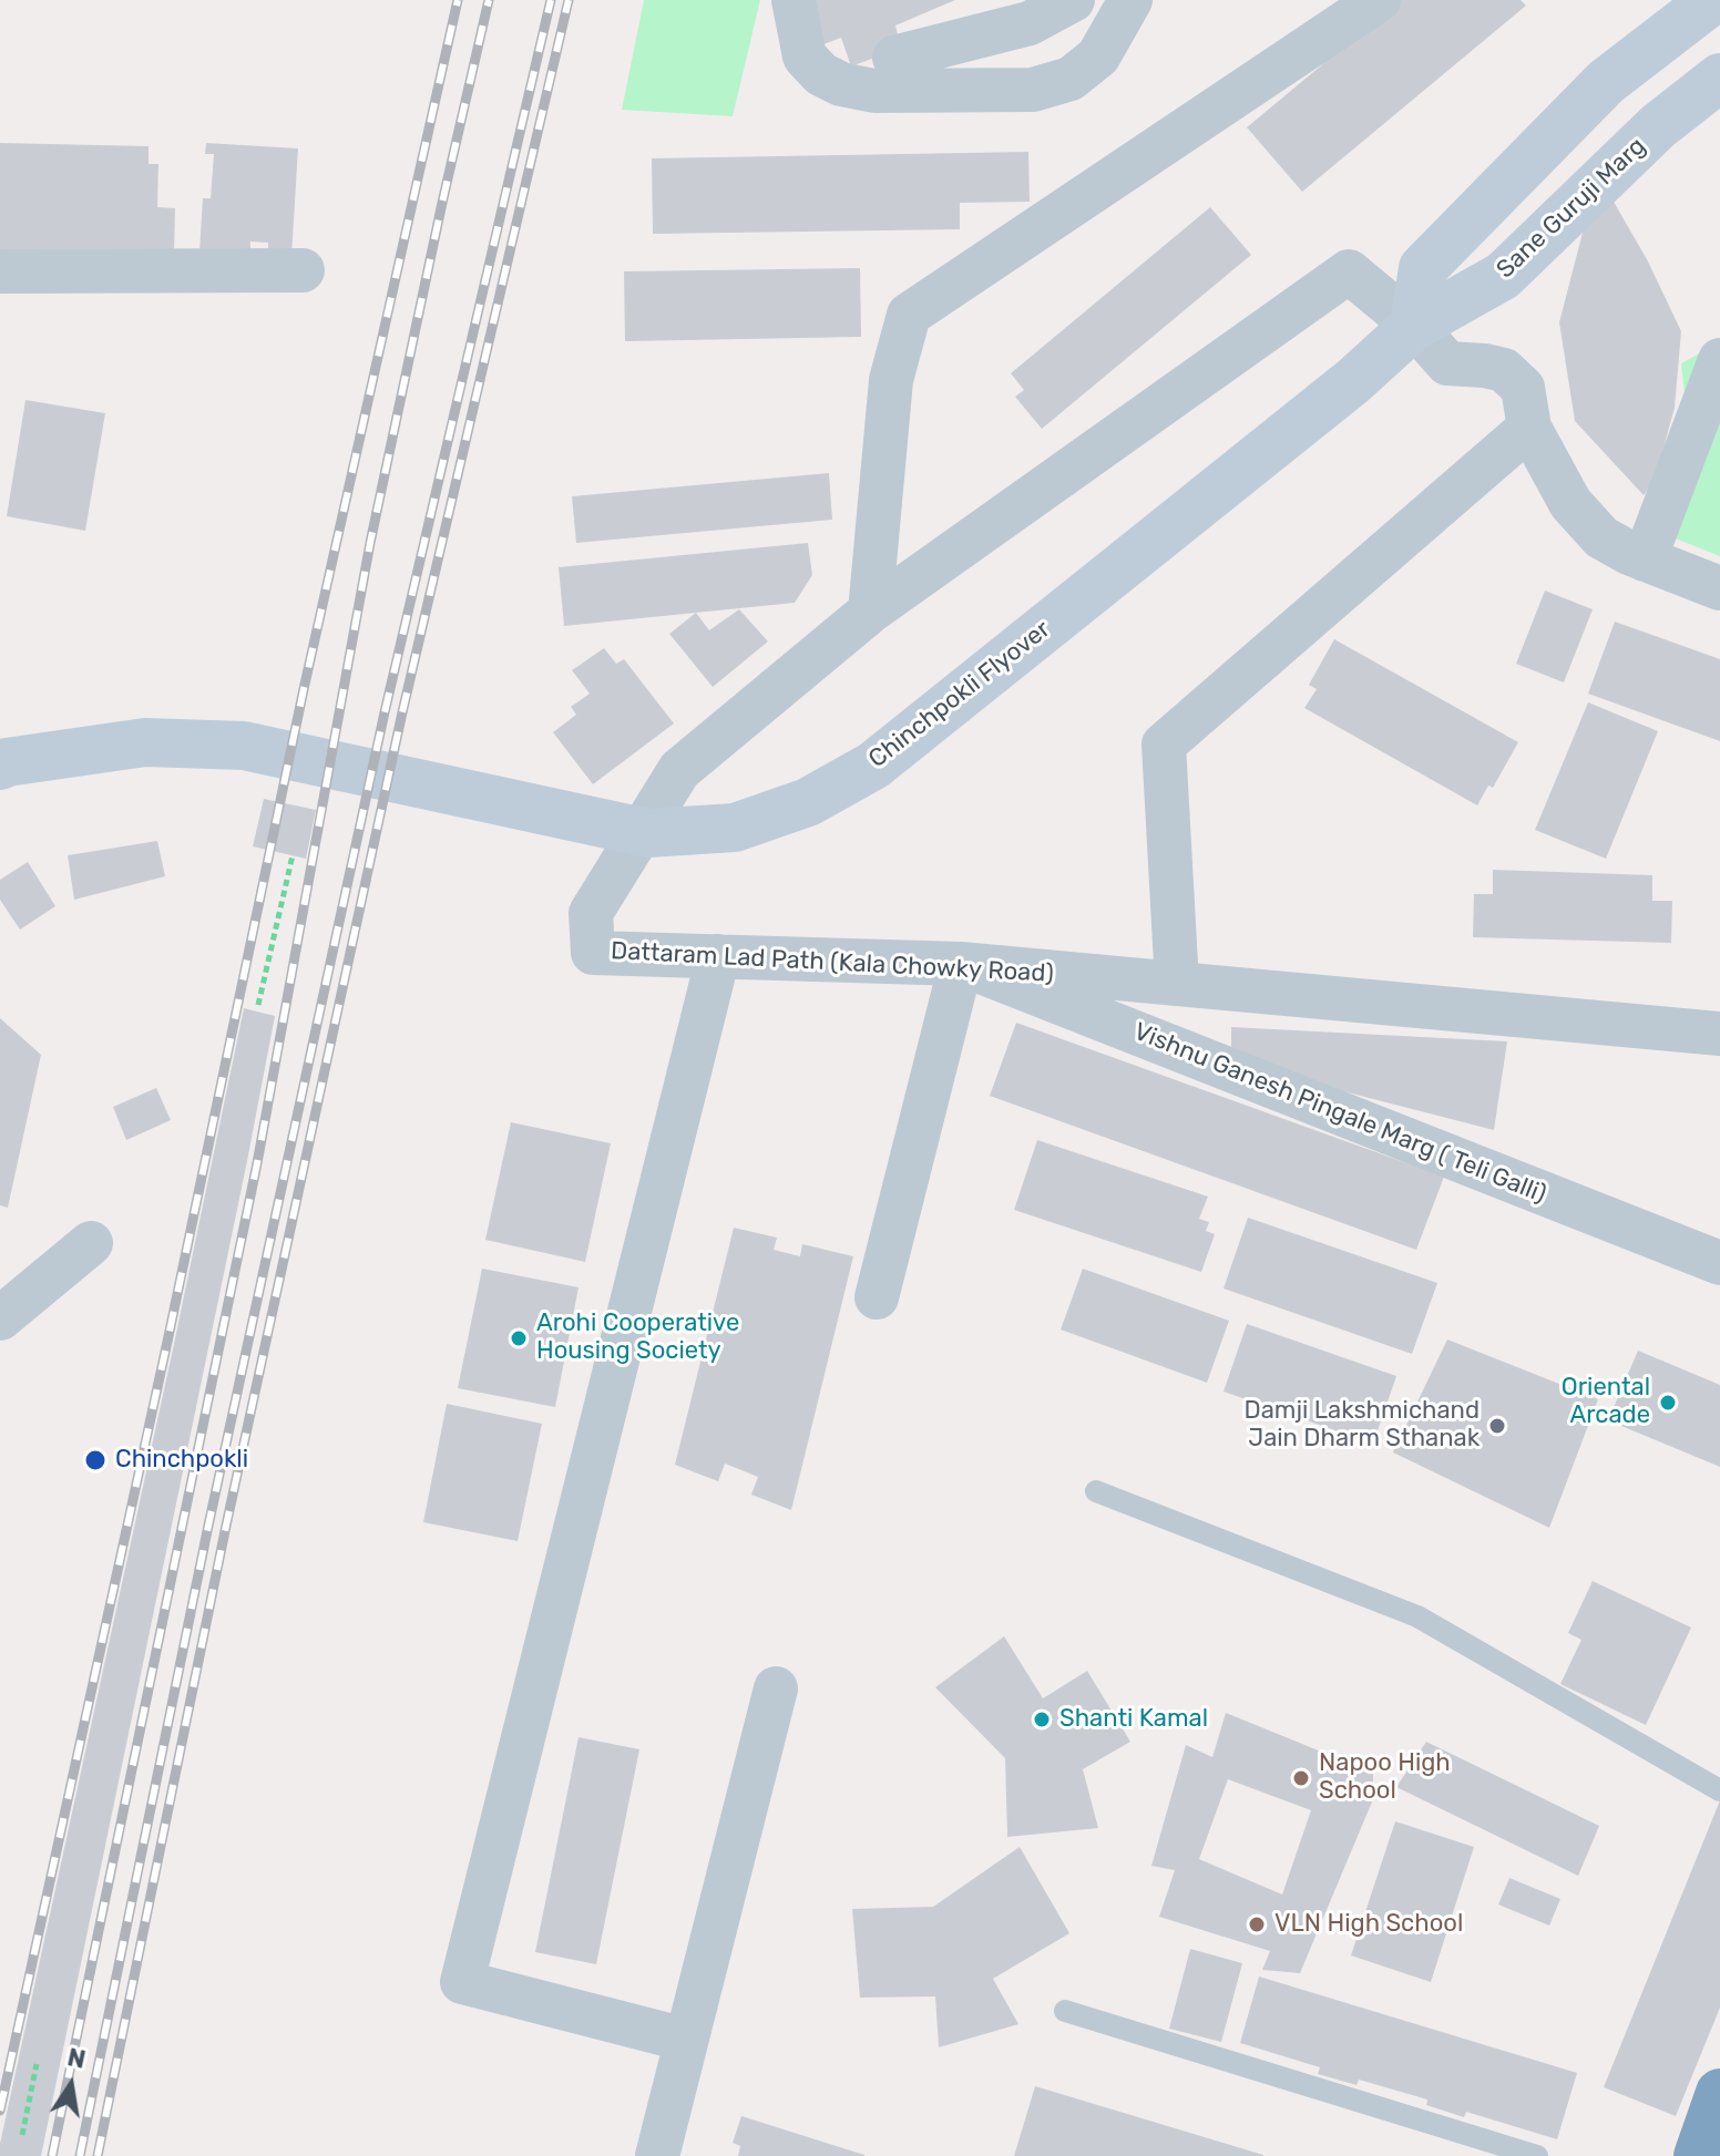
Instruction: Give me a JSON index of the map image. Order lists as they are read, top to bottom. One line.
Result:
{"streets":{"main road":["Sane Guruji Marg","Chinchpokli Flyover"],"street":["Dattaram Lad Path (Kala Chowky Road)","Vishnu Ganesh Pingale Marg ( Teli Galli)"]},"crossings":[["Sane Guruji Marg","Chinchpokli Flyover"],["Sane Guruji Marg","Dattaram Lad Path (Kala Chowky Road)"],["Chinchpokli Flyover","Dattaram Lad Path (Kala Chowky Road)"],["Dattaram Lad Path (Kala Chowky Road)","Vishnu Ganesh Pingale Marg ( Teli Galli)"]],"places":["Arohi Cooperative Housing Society","Oriental Arcade","Damji Lakshmichand Jain Dharm Sthanak","Chinchpokli","Shanti Kamal","Napoo High School","VLN High School"],"north":"top"}
